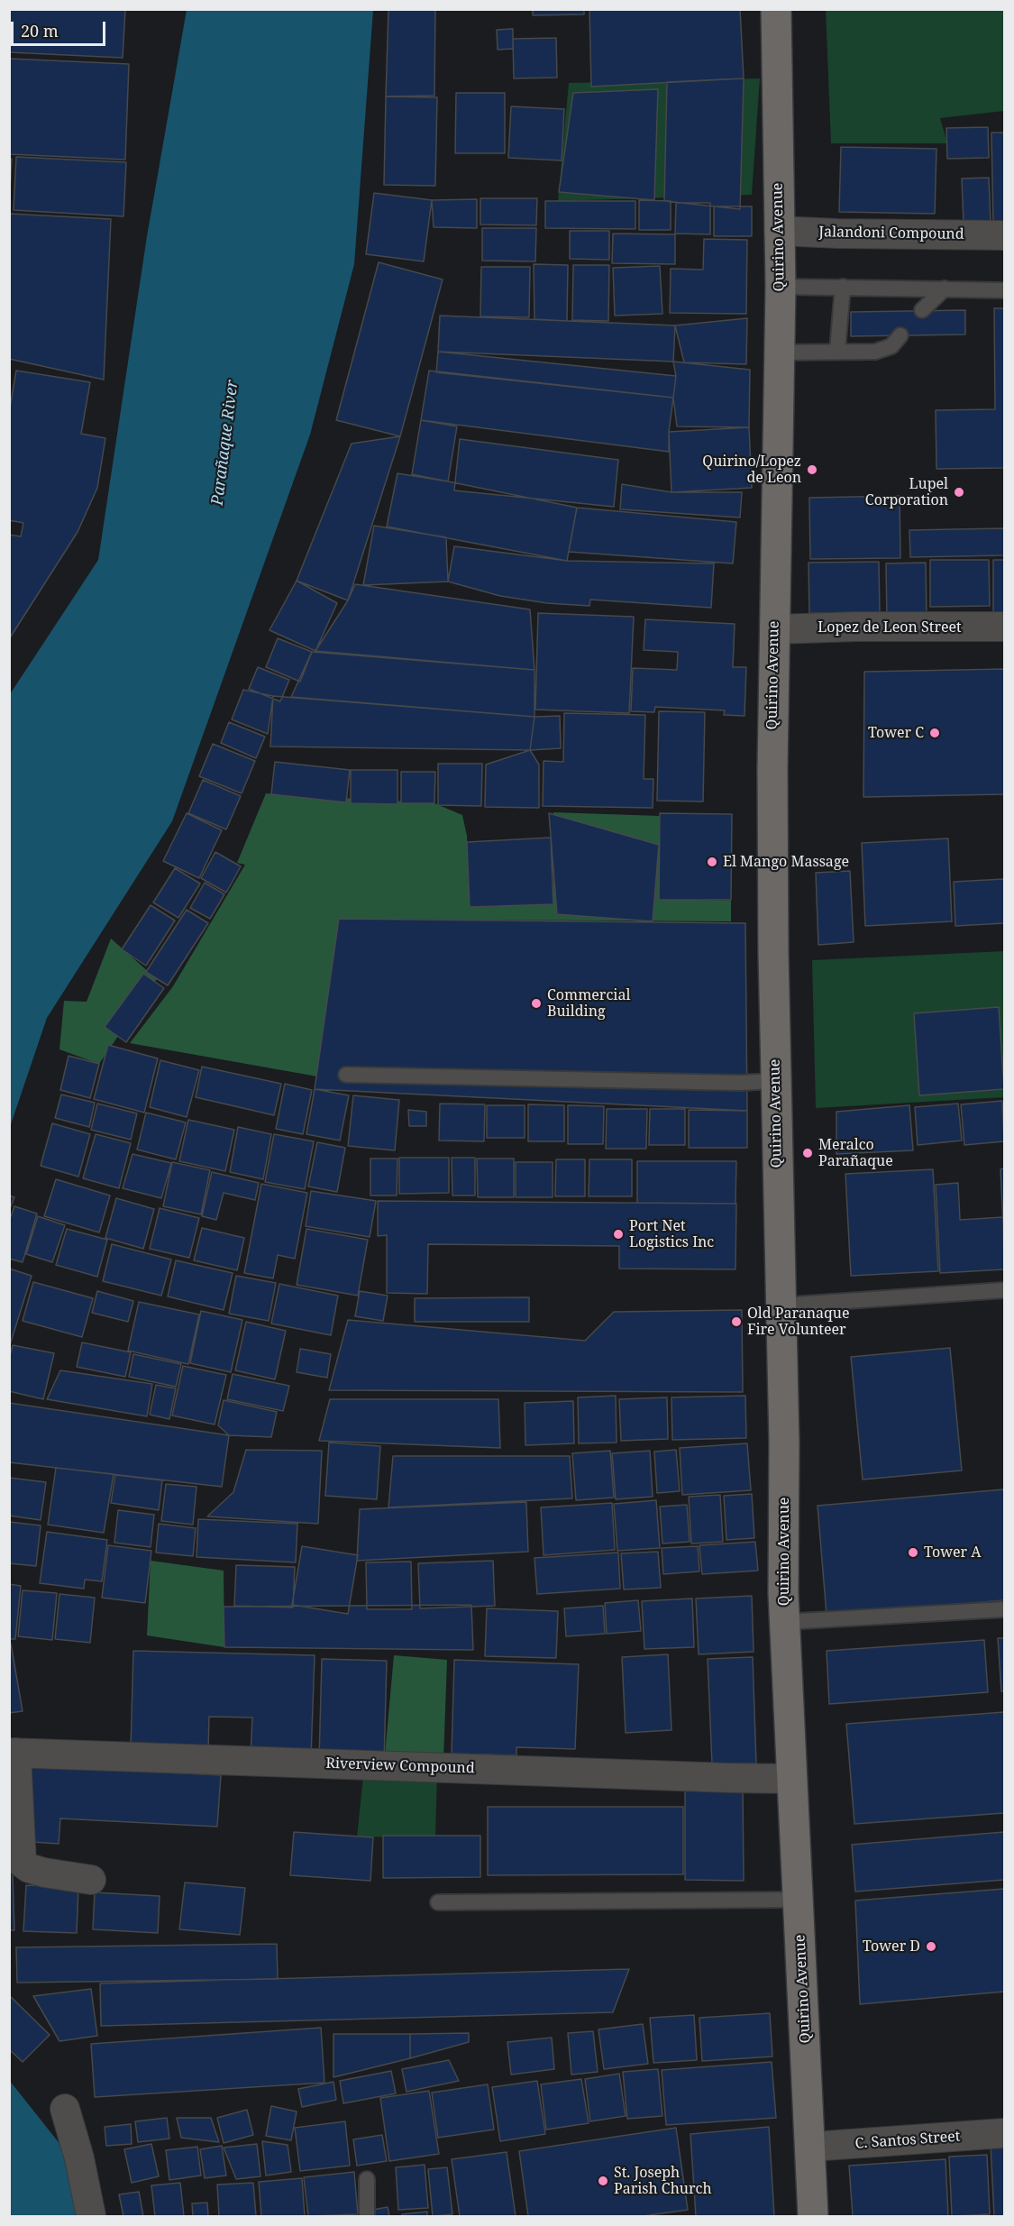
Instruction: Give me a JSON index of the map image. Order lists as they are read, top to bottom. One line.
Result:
{"streets":{"main road":["Quirino Avenue"],"street":["Jalandoni Compound","Lopez de Leon Street","Riverview Compound","C. Santos Street"]},"crossings":[["Jalandoni Compound","Quirino Avenue"],["Quirino Avenue","Lopez de Leon Street"],["Quirino Avenue","Riverview Compound"],["Quirino Avenue","C. Santos Street"]],"water":["Parañaque River"],"places":["Quirino/Lopez de Leon","Lupel Corporation","Tower C","El Mango Massage","Commercial Building","Meralco Parañaque","Port Net Logistics Inc","Old Paranaque Fire Volunteer","Tower A","Tower D","St. Joseph Parish Church"],"scale_bar":"20 m"}
